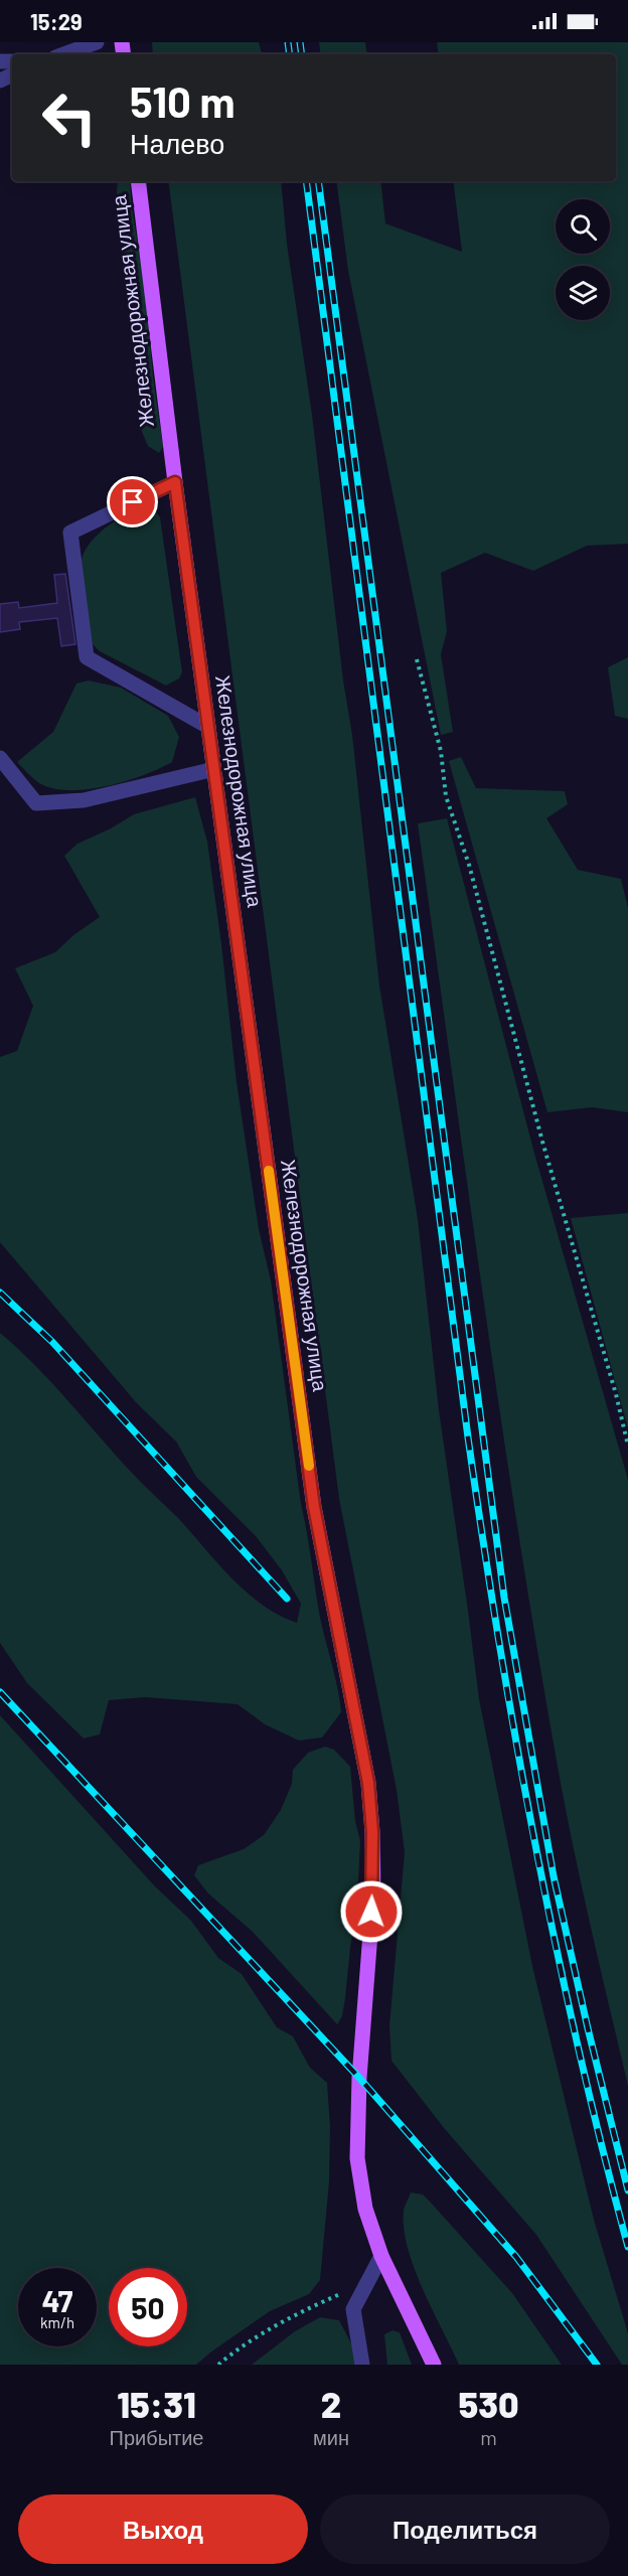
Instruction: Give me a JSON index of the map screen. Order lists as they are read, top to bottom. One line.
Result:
{"streets":{"main road":["Железнодорожная улица"]},"page":{"status":"15:29","turn":["510 m","Налево"],"speed":"47 km/h","limit":"50","eta":["15:31","Прибытие","2","мин","530","m"],"buttons":["Выход","Поделиться"]}}
